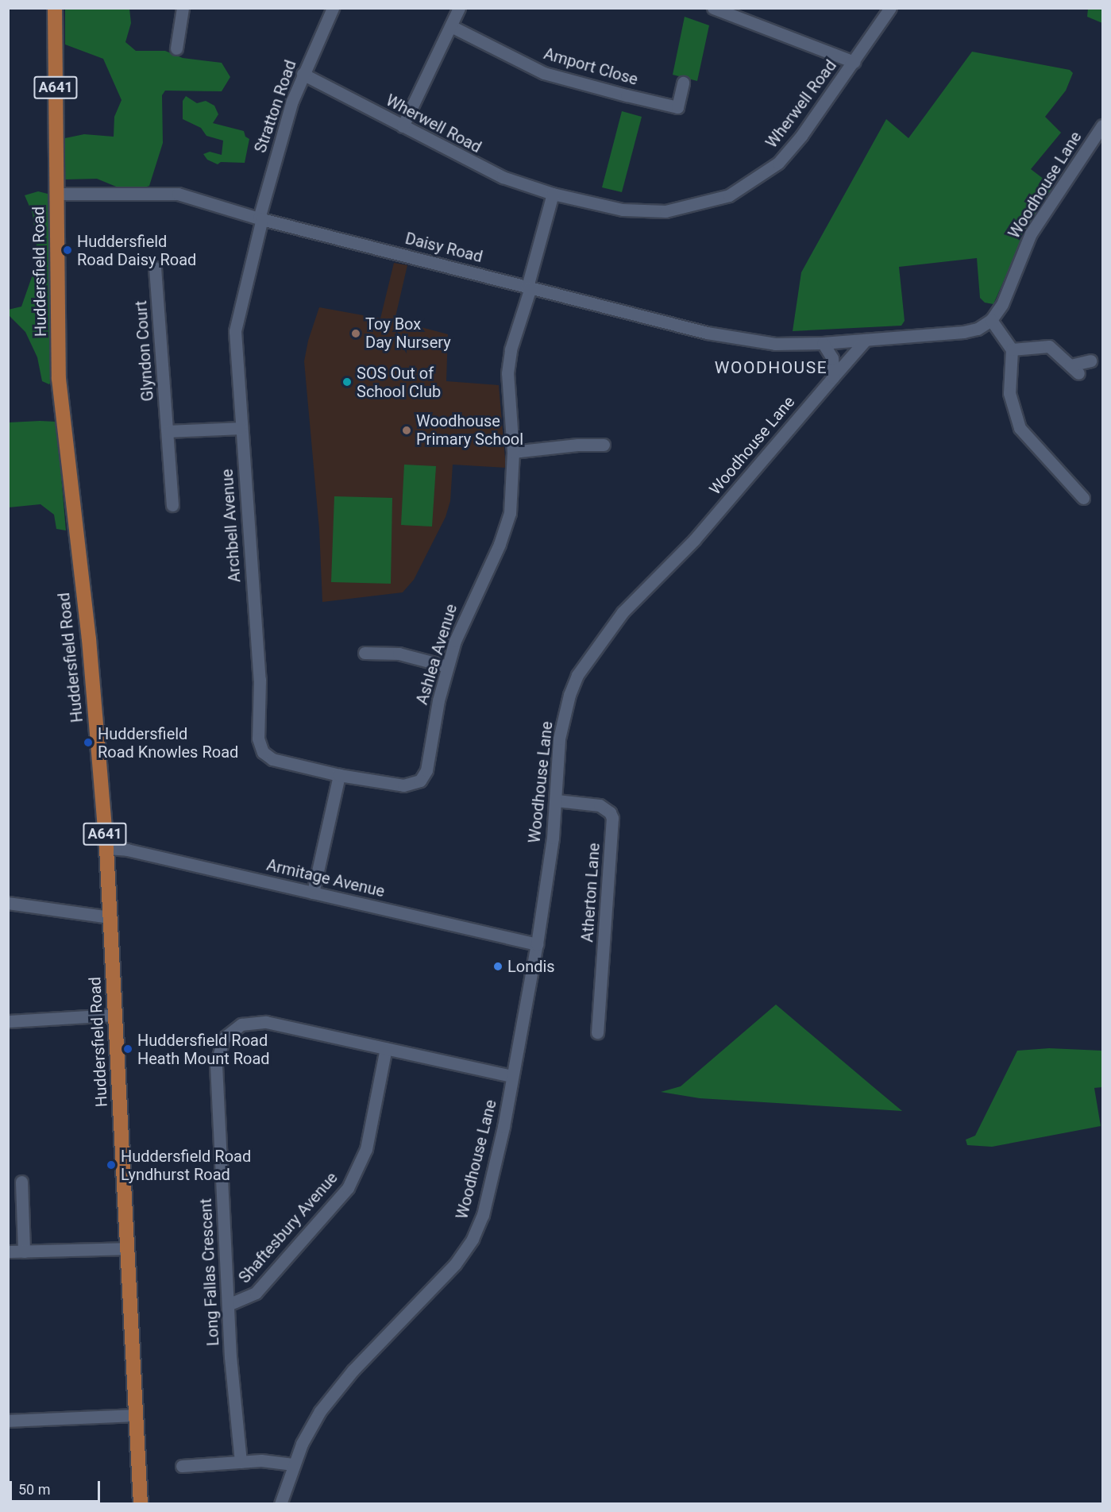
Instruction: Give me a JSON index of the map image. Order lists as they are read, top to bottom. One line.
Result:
{"streets":{"main road":["A641","Huddersfield Road"],"street":["Amport Close","Wherwell Road","Stratton Road","Woodhouse Lane","Daisy Road","Glyndon Court","Archbell Avenue","Ashlea Avenue","Armitage Avenue","Atherton Lane","Shaftesbury Avenue","Long Fallas Crescent"]},"crossings":[["Wherwell Road","Stratton Road"],["Stratton Road","Daisy Road"],["Stratton Road","Archbell Avenue"],["Woodhouse Lane","Daisy Road"],["Woodhouse Lane","Armitage Avenue"],["Woodhouse Lane","Atherton Lane"],["Woodhouse Lane","Long Fallas Crescent"],["Daisy Road","Huddersfield Road"],["Daisy Road","Archbell Avenue"],["Daisy Road","Ashlea Avenue"],["Huddersfield Road","Armitage Avenue"],["Archbell Avenue","Ashlea Avenue"],["Shaftesbury Avenue","Long Fallas Crescent"]],"districts":["WOODHOUSE"],"places":["Huddersfield Road Daisy Road","Toy Box Day Nursery","SOS Out of School Club","Woodhouse Primary School","Huddersfield Road Knowles Road","Londis","Huddersfield Road Heath Mount Road","Huddersfield Road Lyndhurst Road"],"scale_bar":"50 m"}
